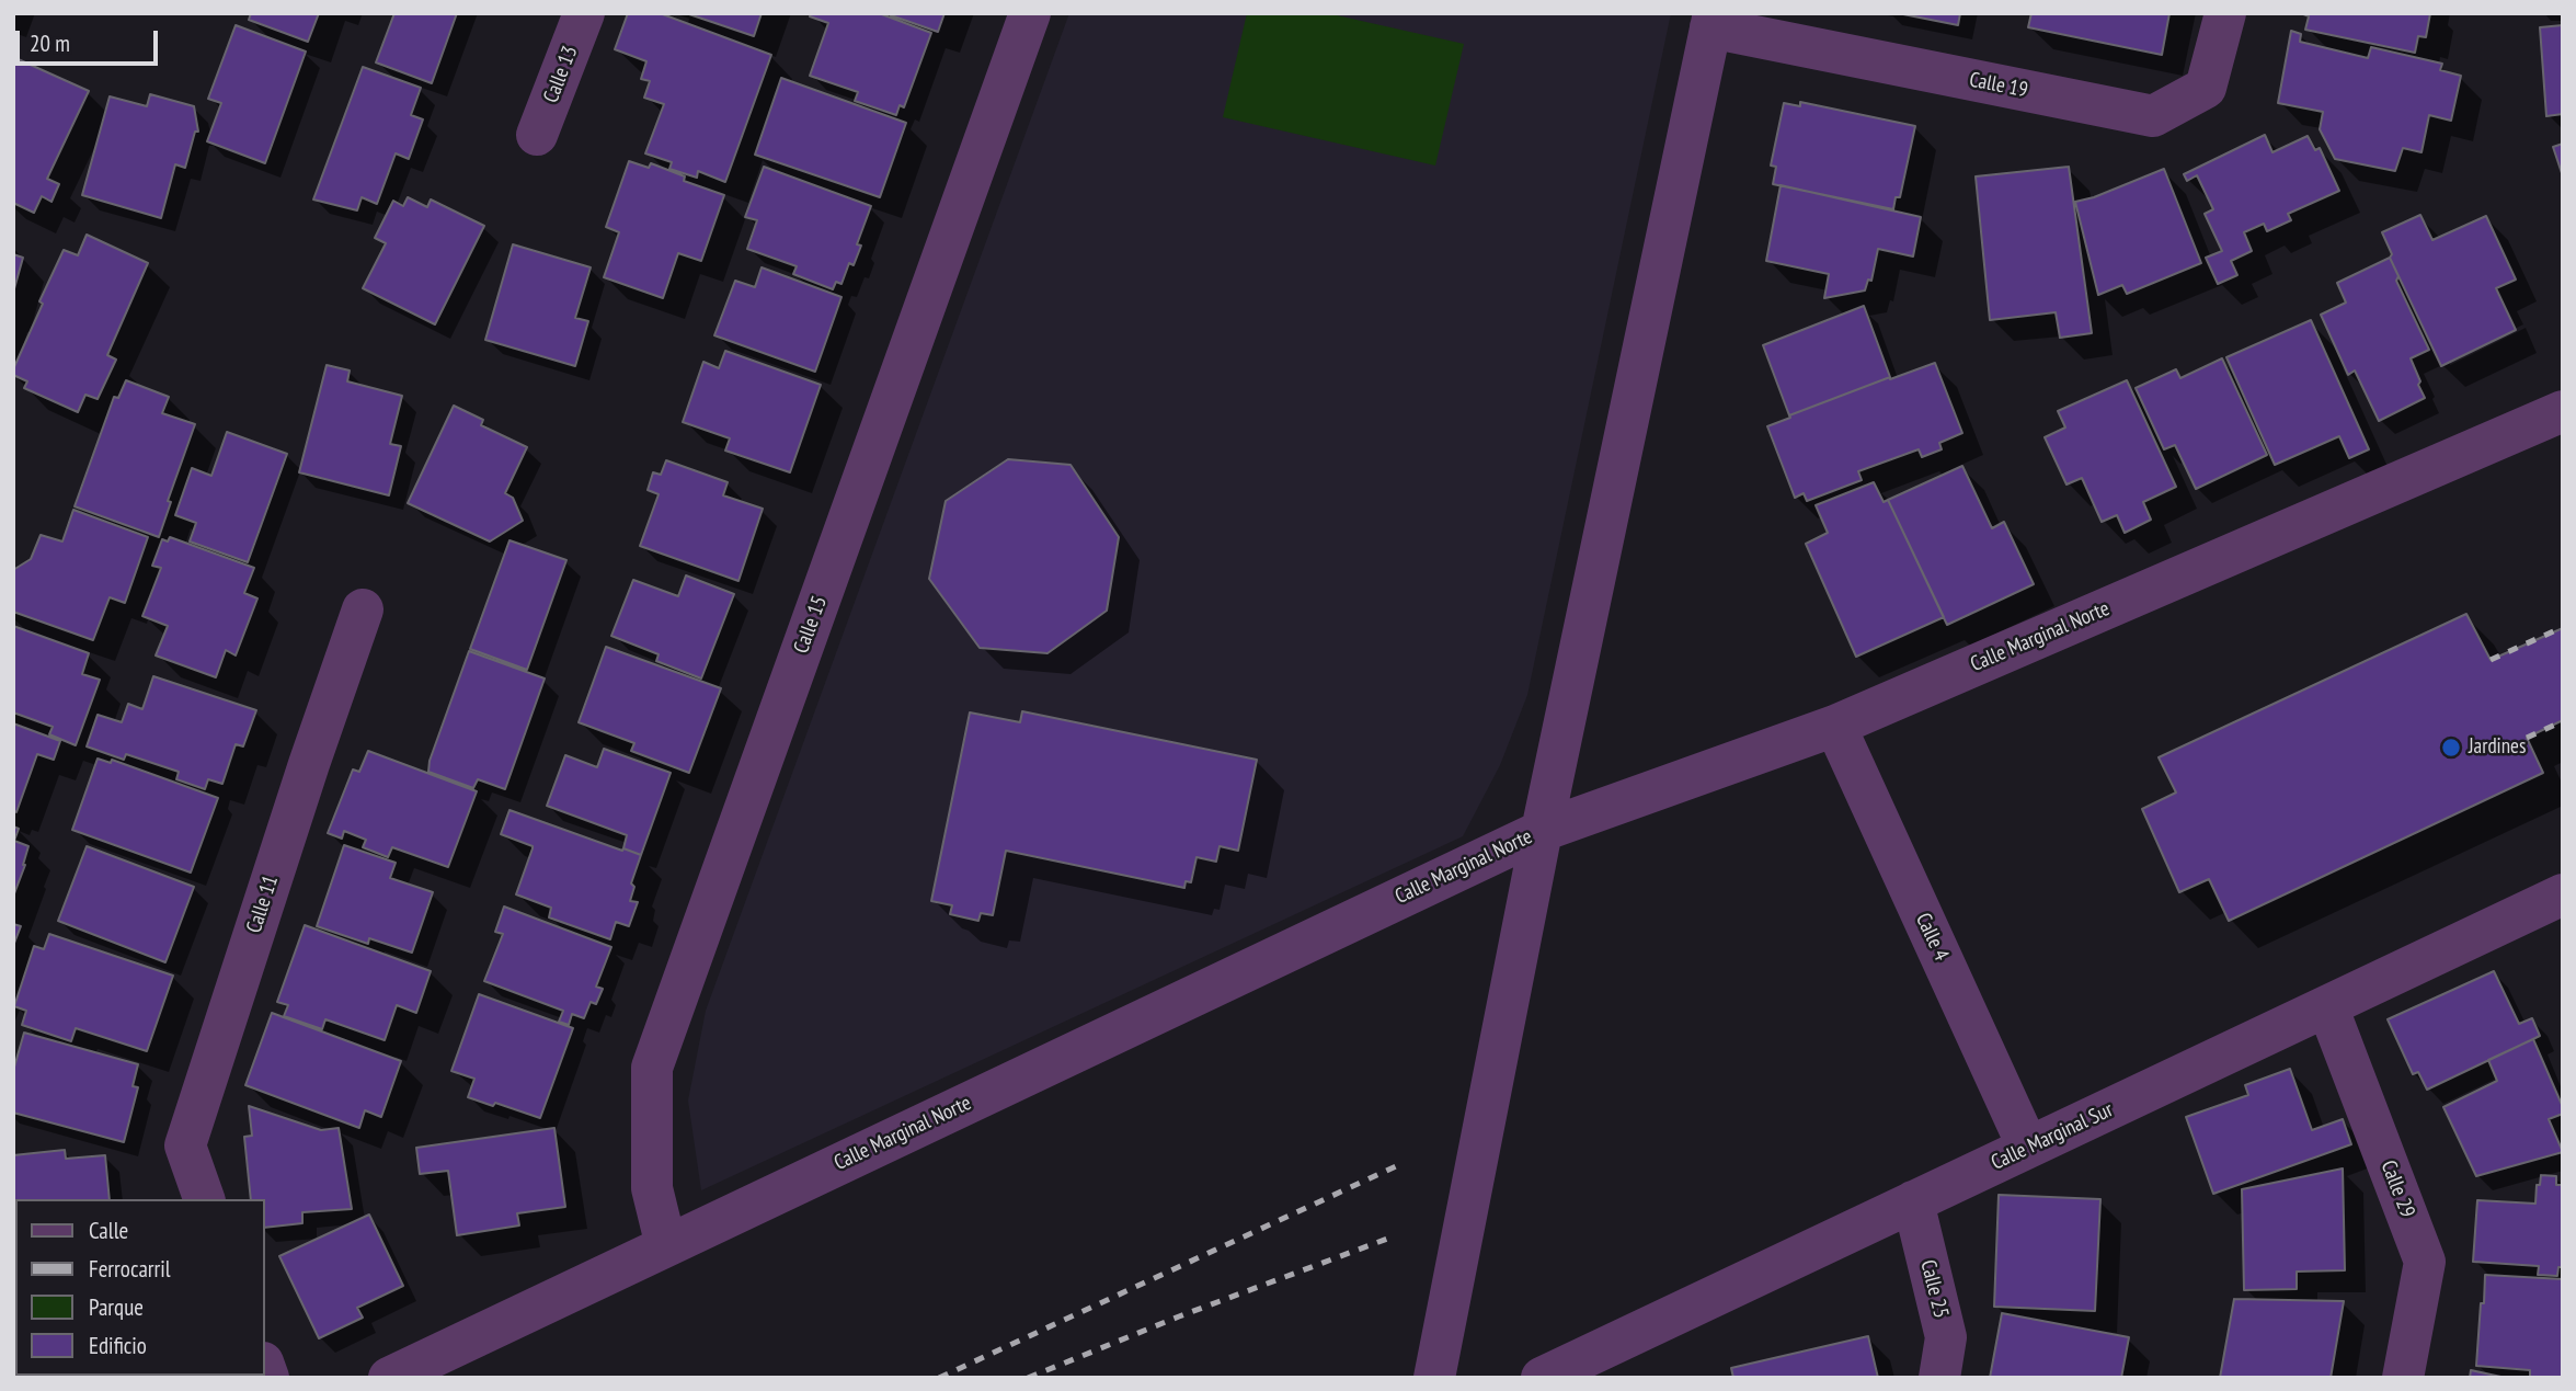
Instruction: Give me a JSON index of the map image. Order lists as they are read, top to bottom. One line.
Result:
{"streets":{"street":["Calle 13","Calle 19","Calle 15","Calle Marginal Norte","Calle 11","Calle 4","Calle Marginal Sur","Calle 29","Calle 25"]},"crossings":[["Calle 15","Calle Marginal Norte"],["Calle Marginal Norte","Calle 4"],["Calle 4","Calle Marginal Sur"],["Calle Marginal Sur","Calle 29"],["Calle Marginal Sur","Calle 25"]],"places":["Jardines"],"legend":["Calle","Ferrocarril","Parque","Edificio"],"scale_bar":"20 m"}
